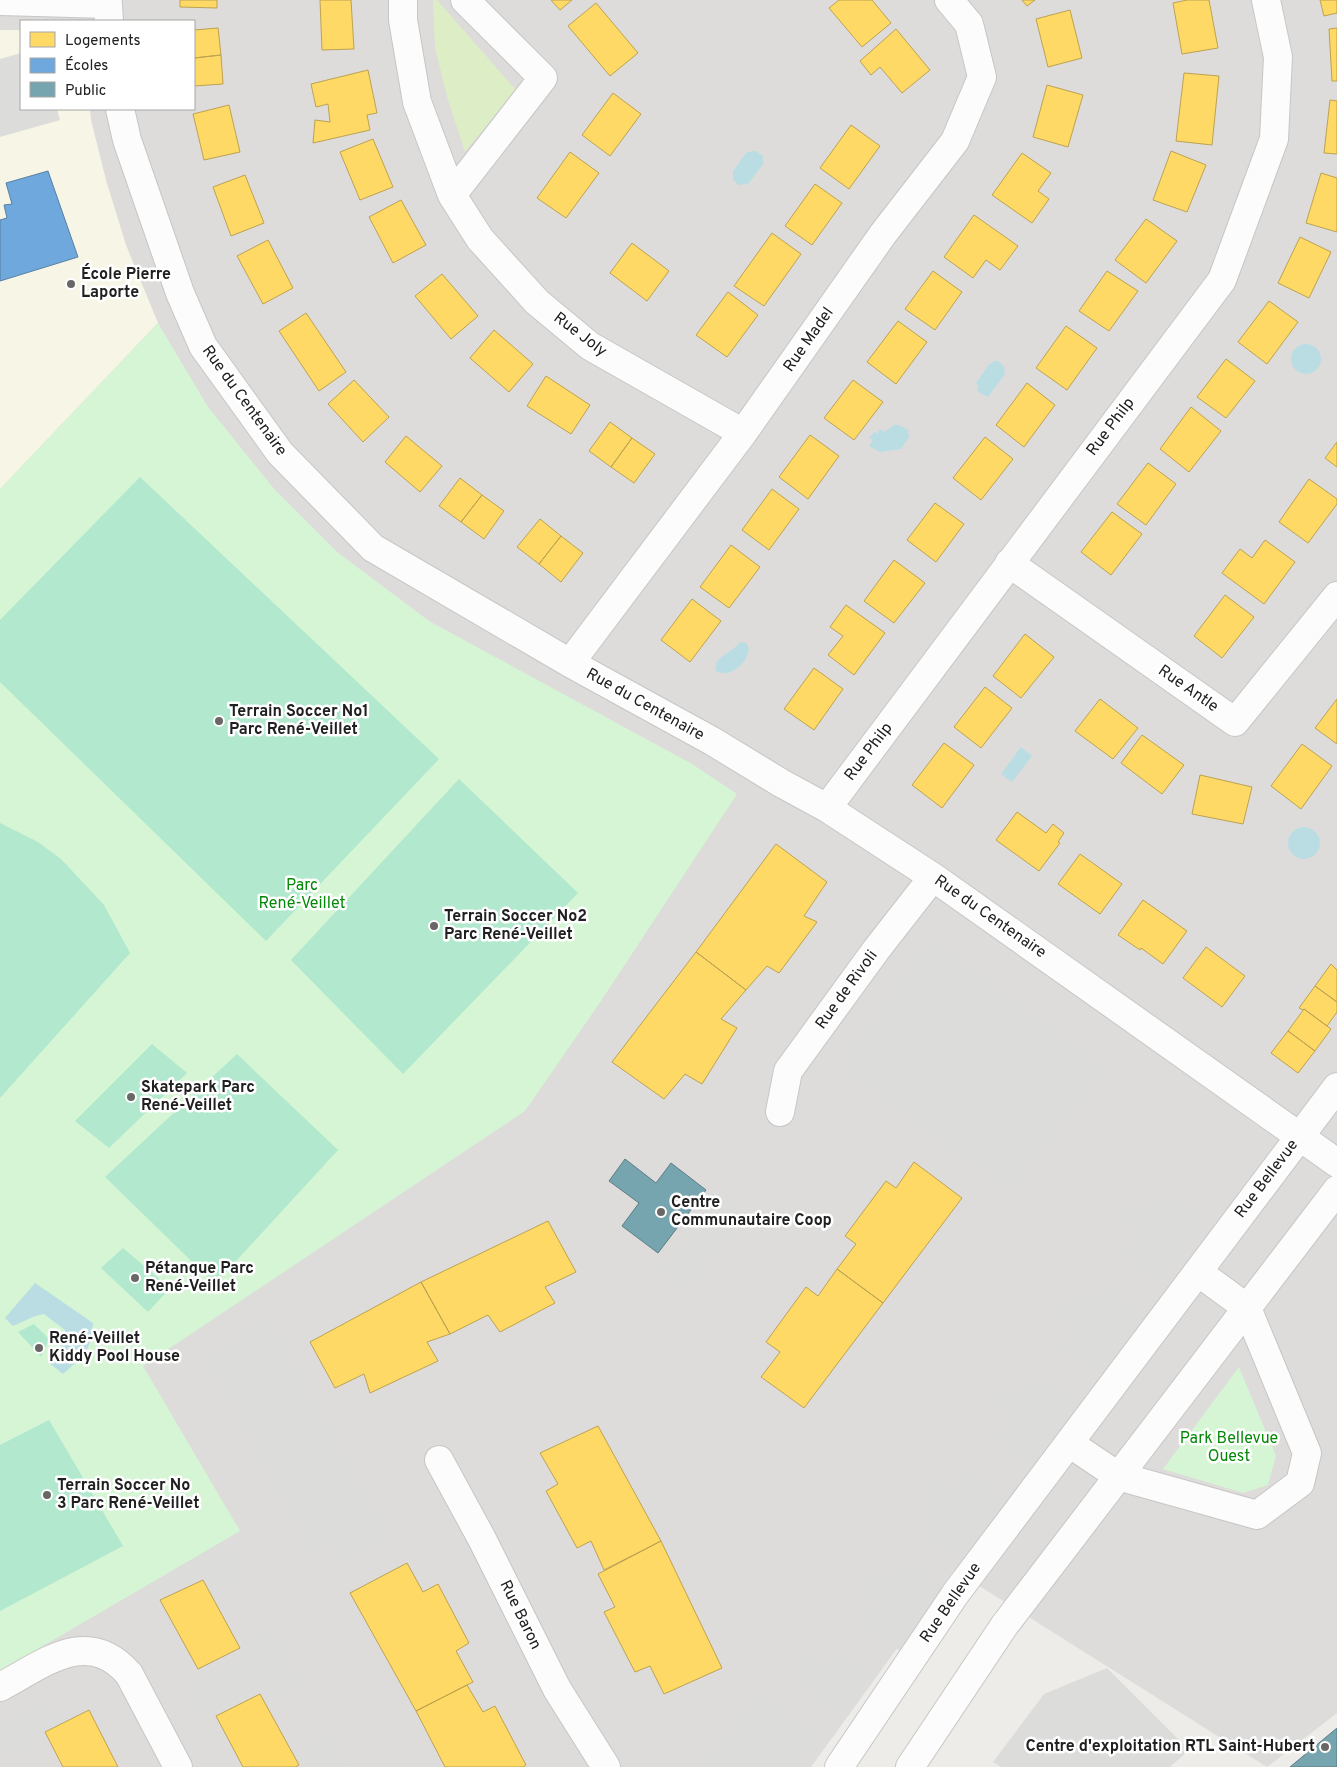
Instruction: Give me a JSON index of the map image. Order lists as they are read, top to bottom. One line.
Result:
{"streets":{"street":["Rue Joly","Rue Madel","Rue du Centenaire","Rue Philp","Rue Antle","Rue de Rivoli","Rue Bellevue","Rue Baron"]},"crossings":[["Rue Joly","Rue Madel"],["Rue Madel","Rue du Centenaire"],["Rue du Centenaire","Rue Philp"],["Rue du Centenaire","Rue de Rivoli"],["Rue du Centenaire","Rue Bellevue"],["Rue Philp","Rue Antle"]],"parks":["Parc René-Veillet","Park Bellevue Ouest"],"places":["École Pierre Laporte","Terrain Soccer No1 Parc René-Veillet","Terrain Soccer No2 Parc René-Veillet","Skatepark Parc René-Veillet","Centre Communautaire Coop","Pétanque Parc René-Veillet","René-Veillet Kiddy Pool House","Terrain Soccer No 3 Parc René-Veillet","Centre d'exploitation RTL Saint-Hubert"],"legend":["Logements","Écoles","Public"]}
